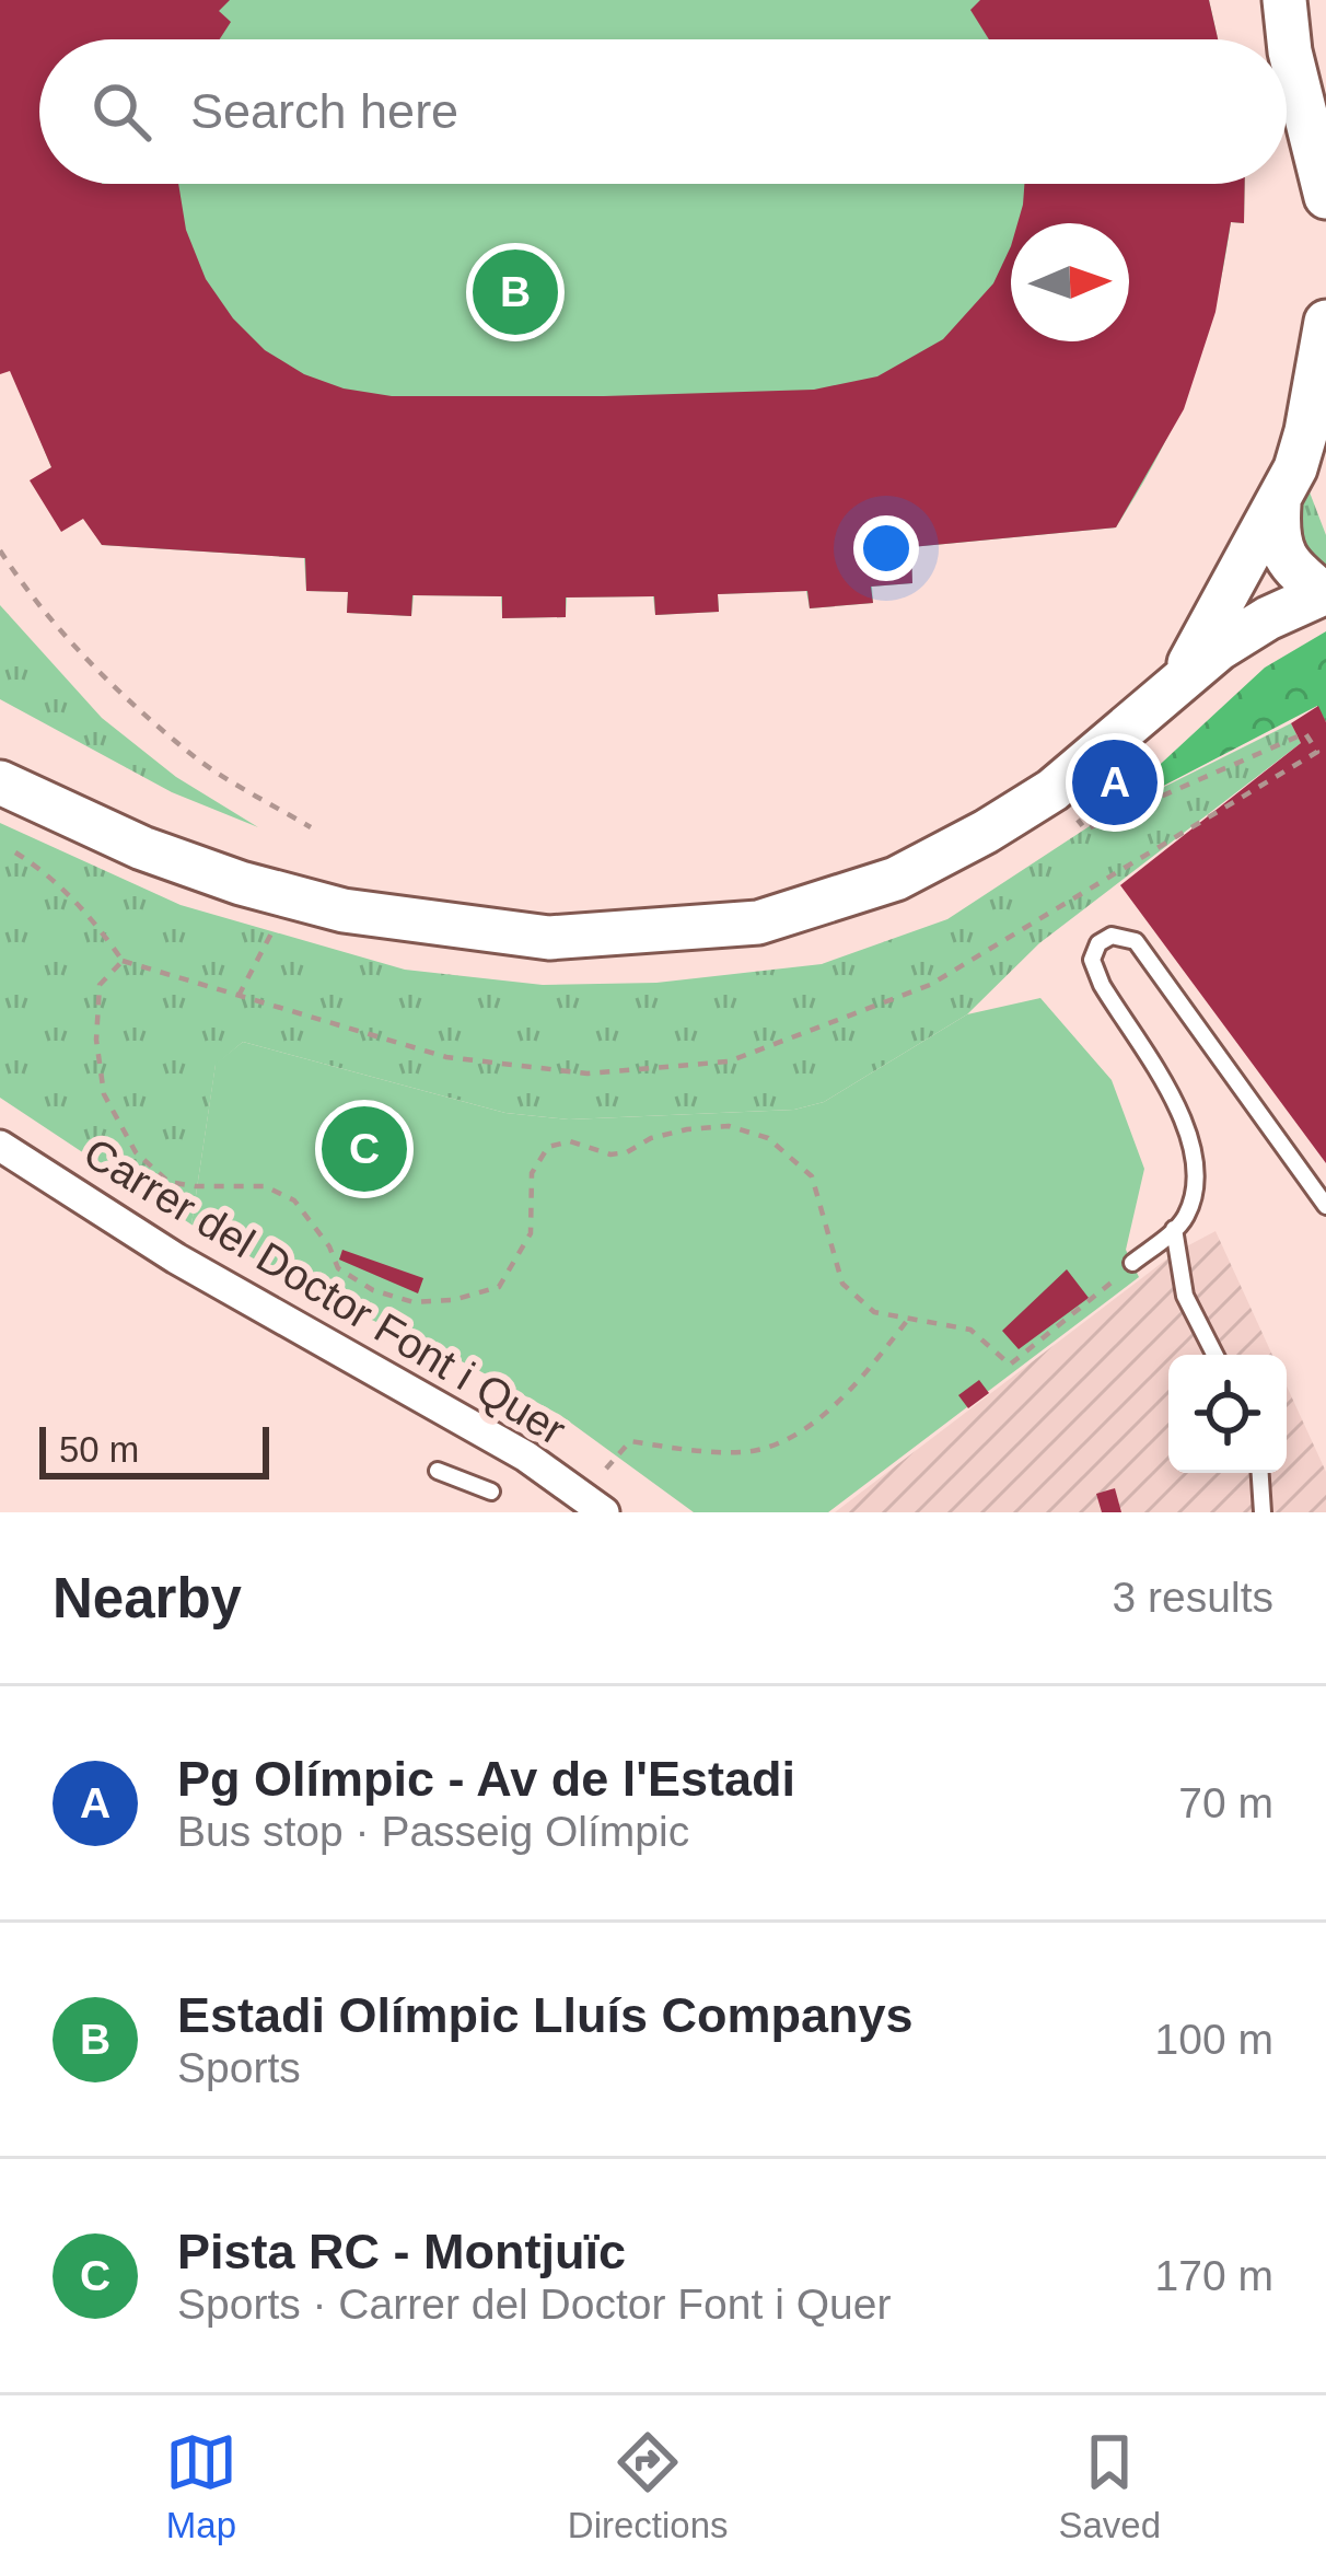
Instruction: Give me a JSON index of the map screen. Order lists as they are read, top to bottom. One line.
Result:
{"streets":{"street":["Carrer del Doctor Font i Quer"]},"scale_bar":"50 m","north":"right","page":{"search":"Search here","pins":["B","A","C"],"scale":"50 m","heading":["Nearby","3 results"],"list":[{"mark":"A","name":"Pg Olímpic - Av de l'Estadi","note":"Bus stop · Passeig Olímpic","value":"70 m"},{"mark":"B","name":"Estadi Olímpic Lluís Companys","note":"Sports","value":"100 m"},{"mark":"C","name":"Pista RC - Montjuïc","note":"Sports · Carrer del Doctor Font i Quer","value":"170 m"}],"nav":["Map","Directions","Saved"]}}
